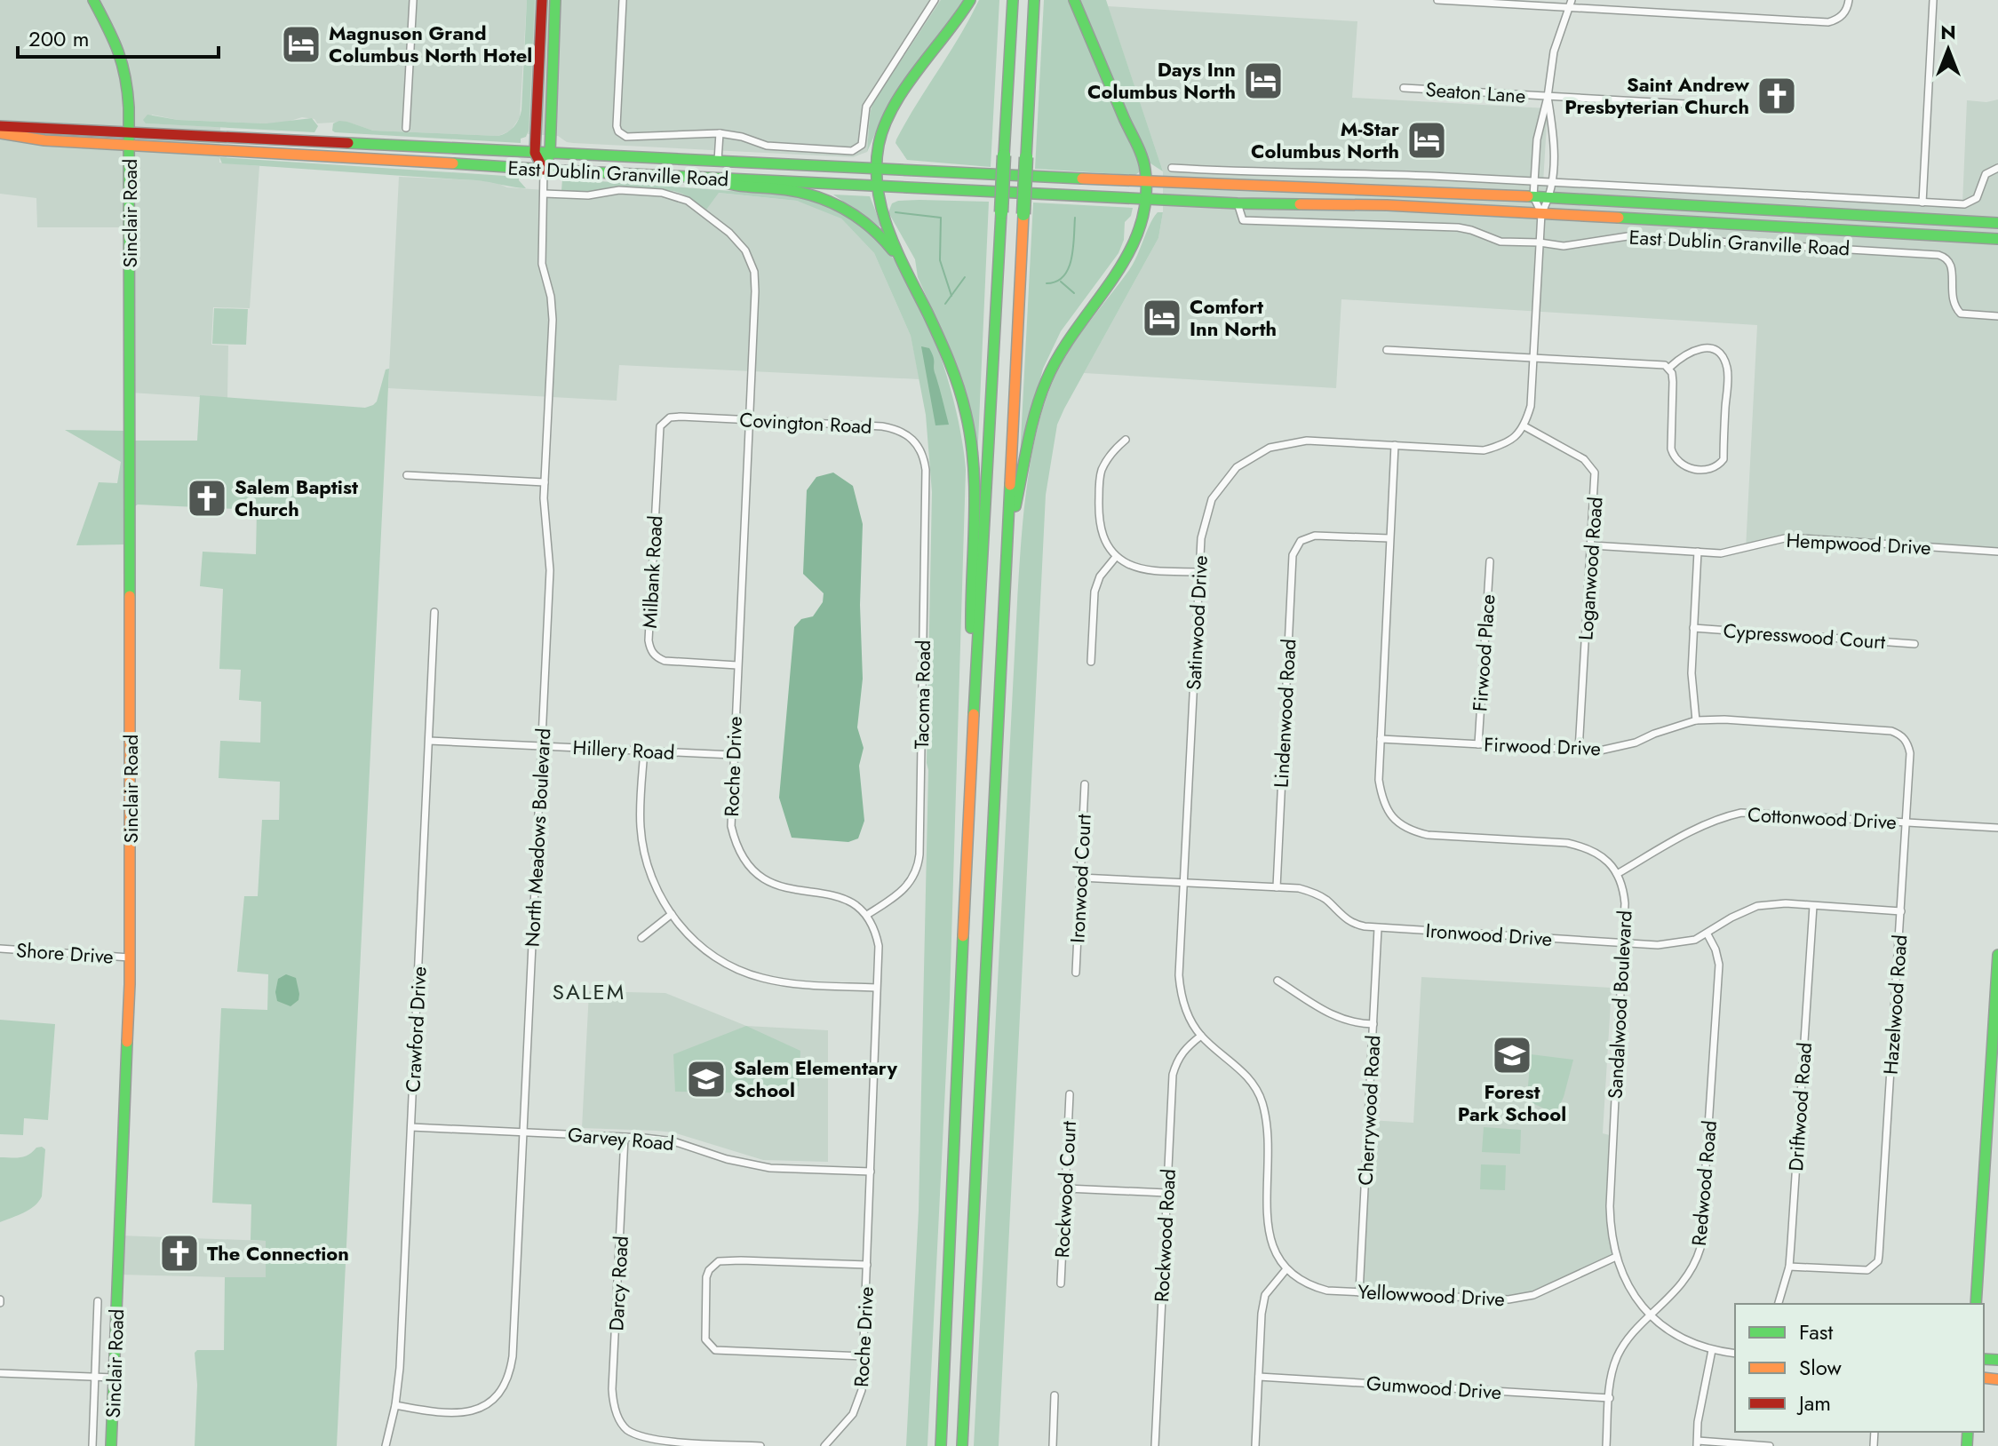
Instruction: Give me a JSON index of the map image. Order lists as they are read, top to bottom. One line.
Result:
{"streets":{"main road":["East Dublin Granville Road","Sinclair Road"],"street":["Seaton Lane","Covington Road","Hempwood Drive","Loganwood Road","Milbank Road","Satinwood Drive","Cypresswood Court","Firwood Place","Tacoma Road","Lindenwood Road","Firwood Drive","Hillery Road","Roche Drive","Cottonwood Drive","North Meadows Boulevard","Ironwood Court","Ironwood Drive","Shore Drive","Sandalwood Boulevard","Hazelwood Road","Crawford Drive","Driftwood Road","Cherrywood Road","Garvey Road","Redwood Road","Rockwood Court","Rockwood Road","Darcy Road","Yellowwood Drive","Gumwood Drive"]},"crossings":[["East Dublin Granville Road","Sinclair Road"],["East Dublin Granville Road","North Meadows Boulevard"],["Sinclair Road","Shore Drive"],["Covington Road","Milbank Road"],["Covington Road","Tacoma Road"],["Covington Road","Roche Drive"],["Hempwood Drive","Loganwood Road"],["Loganwood Road","Satinwood Drive"],["Loganwood Road","Firwood Drive"],["Milbank Road","Roche Drive"],["Satinwood Drive","Ironwood Drive"],["Satinwood Drive","Rockwood Road"],["Satinwood Drive","Yellowwood Drive"],["Firwood Place","Firwood Drive"],["Tacoma Road","Roche Drive"],["Lindenwood Road","Ironwood Drive"],["Firwood Drive","Hazelwood Road"],["Hillery Road","Roche Drive"],["Hillery Road","North Meadows Boulevard"],["Hillery Road","Crawford Drive"],["Roche Drive","North Meadows Boulevard"],["Roche Drive","Garvey Road"],["Cottonwood Drive","Sandalwood Boulevard"],["Cottonwood Drive","Hazelwood Road"],["North Meadows Boulevard","Crawford Drive"],["North Meadows Boulevard","Garvey Road"],["Ironwood Court","Ironwood Drive"],["Ironwood Drive","Sandalwood Boulevard"],["Ironwood Drive","Hazelwood Road"],["Ironwood Drive","Driftwood Road"],["Ironwood Drive","Cherrywood Road"],["Ironwood Drive","Redwood Road"],["Sandalwood Boulevard","Redwood Road"],["Sandalwood Boulevard","Yellowwood Drive"],["Hazelwood Road","Driftwood Road"],["Crawford Drive","Garvey Road"],["Cherrywood Road","Yellowwood Drive"],["Garvey Road","Darcy Road"],["Redwood Road","Gumwood Drive"]],"districts":["SALEM"],"places":{"hotel":["Magnuson Grand Columbus North Hotel","Days Inn Columbus North","M-Star Columbus North","Comfort Inn North"],"church":["Saint Andrew Presbyterian Church","Salem Baptist Church","The Connection"],"school or university":["Forest Park School","Salem Elementary School"]},"legend":["Fast","Slow","Jam"],"scale_bar":"200 m","north":"top"}
